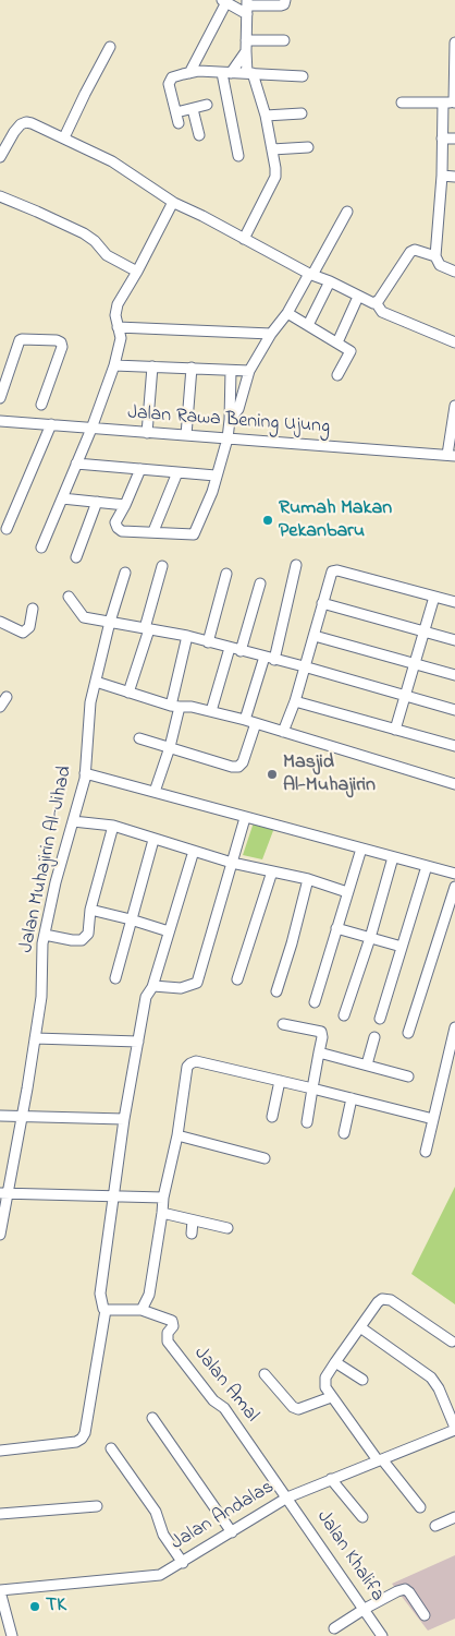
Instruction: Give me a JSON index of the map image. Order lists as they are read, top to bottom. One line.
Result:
{"streets":{"street":["Jalan Rawa Bening Ujung","Jalan Muhajirin Al-Jihad","Jalan Amal","Jalan Andalas","Jalan Khalifa"]},"crossings":[["Jalan Amal","Jalan Andalas"],["Jalan Amal","Jalan Khalifa"],["Jalan Andalas","Jalan Khalifa"]],"places":["Rumah Makan Pekanbaru","Masjid Al-Muhajirin","TK"]}
